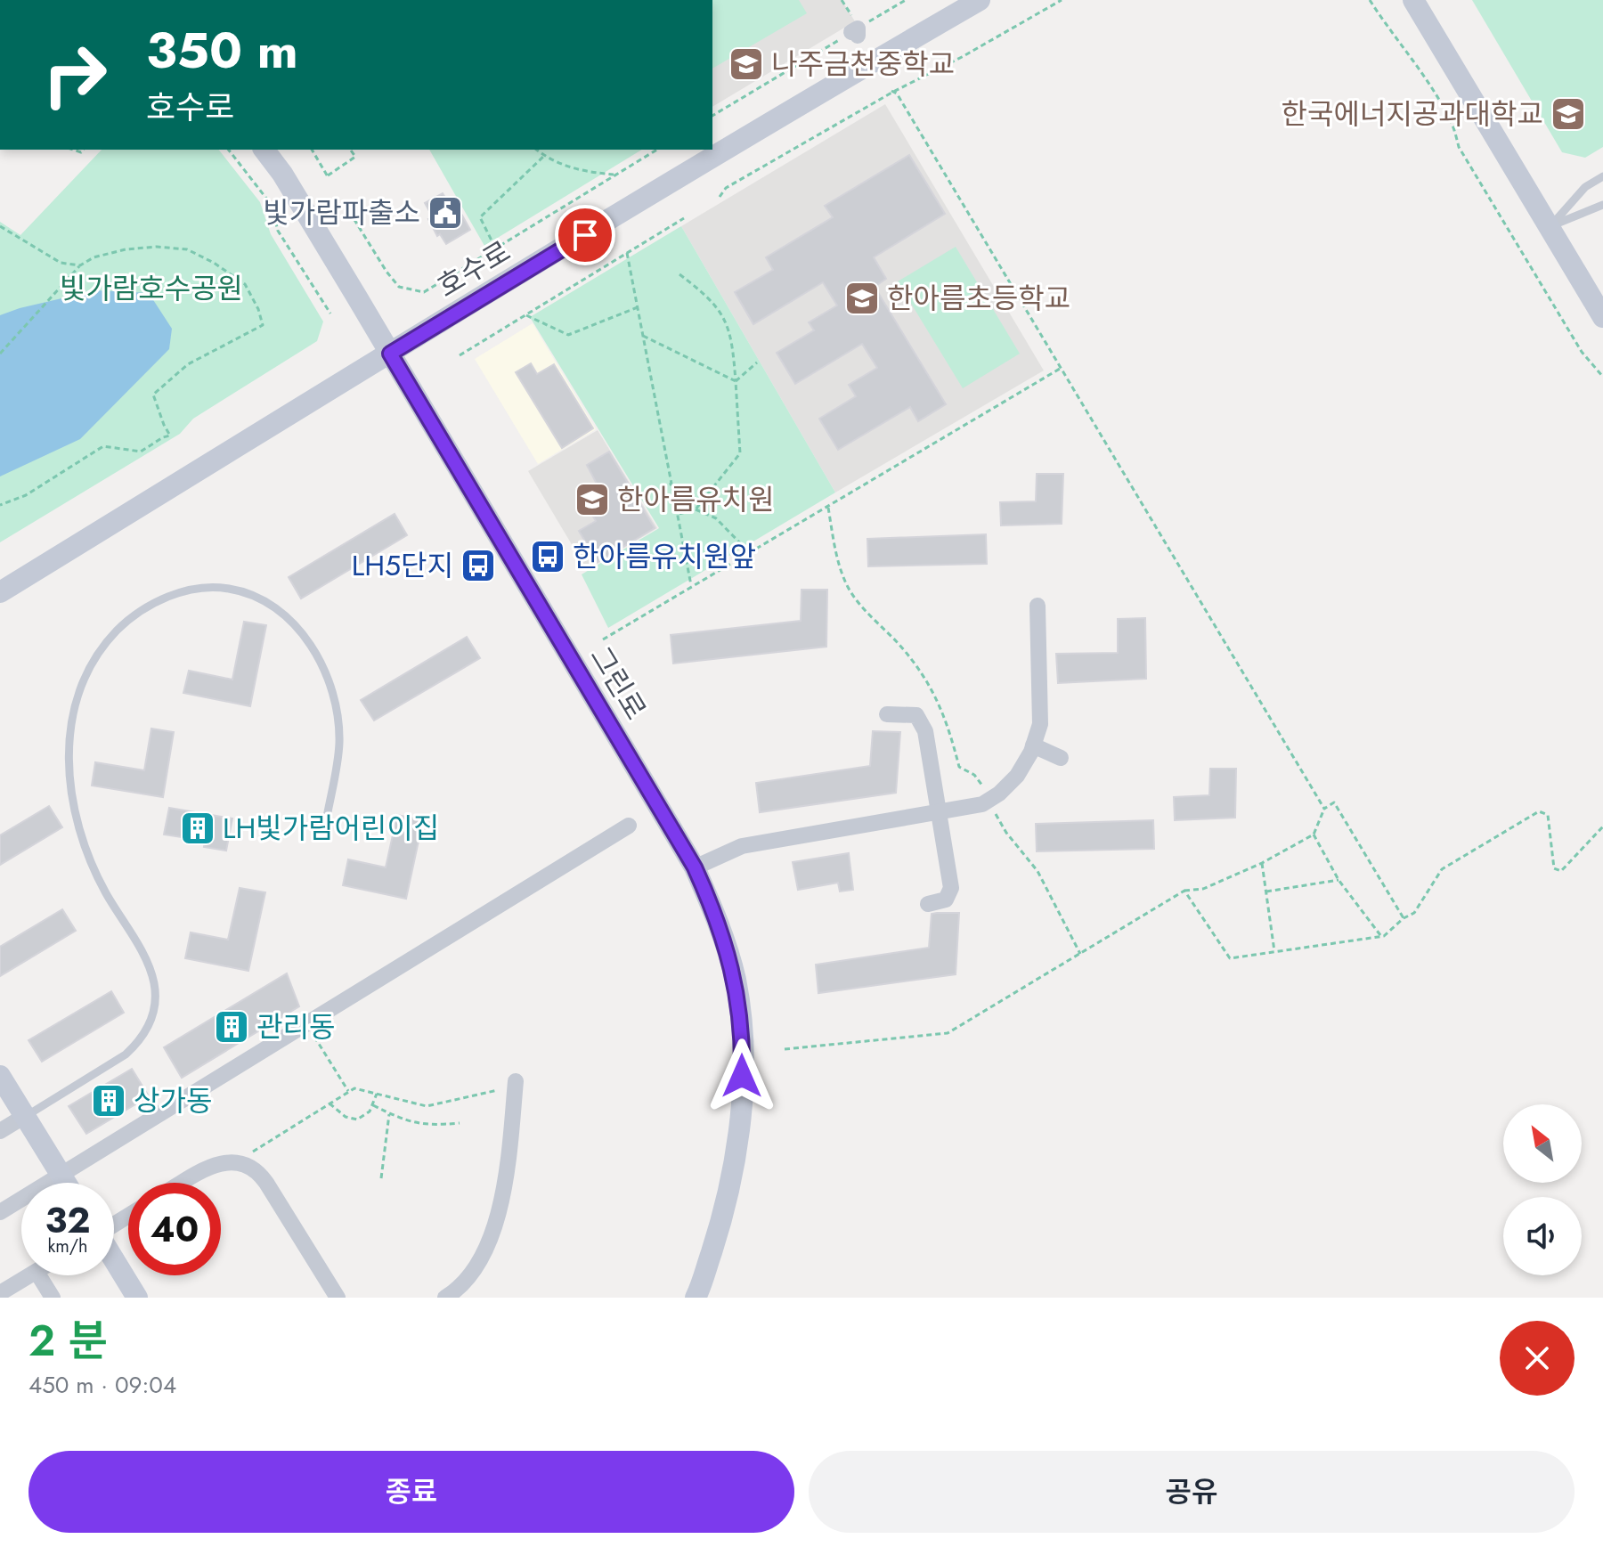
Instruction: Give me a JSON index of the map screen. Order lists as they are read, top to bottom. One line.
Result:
{"streets":{"street":["호수로","그린로"]},"crossings":[["호수로","그린로"]],"parks":["빛가람호수공원"],"places":{"school or university":["나주금천중학교","한국에너지공과대학교","한아름초등학교","한아름유치원"],"public building":["빛가람파출소"],"bus stop":["한아름유치원앞","LH5단지"],"building":["LH빛가람어린이집","관리동","상가동"]},"north":"top left","page":{"turn":["350 m","호수로"],"speed":"32 km/h","limit":"40","heading":["2 분","450 m · 09:04"],"buttons":["종료","공유"]}}
